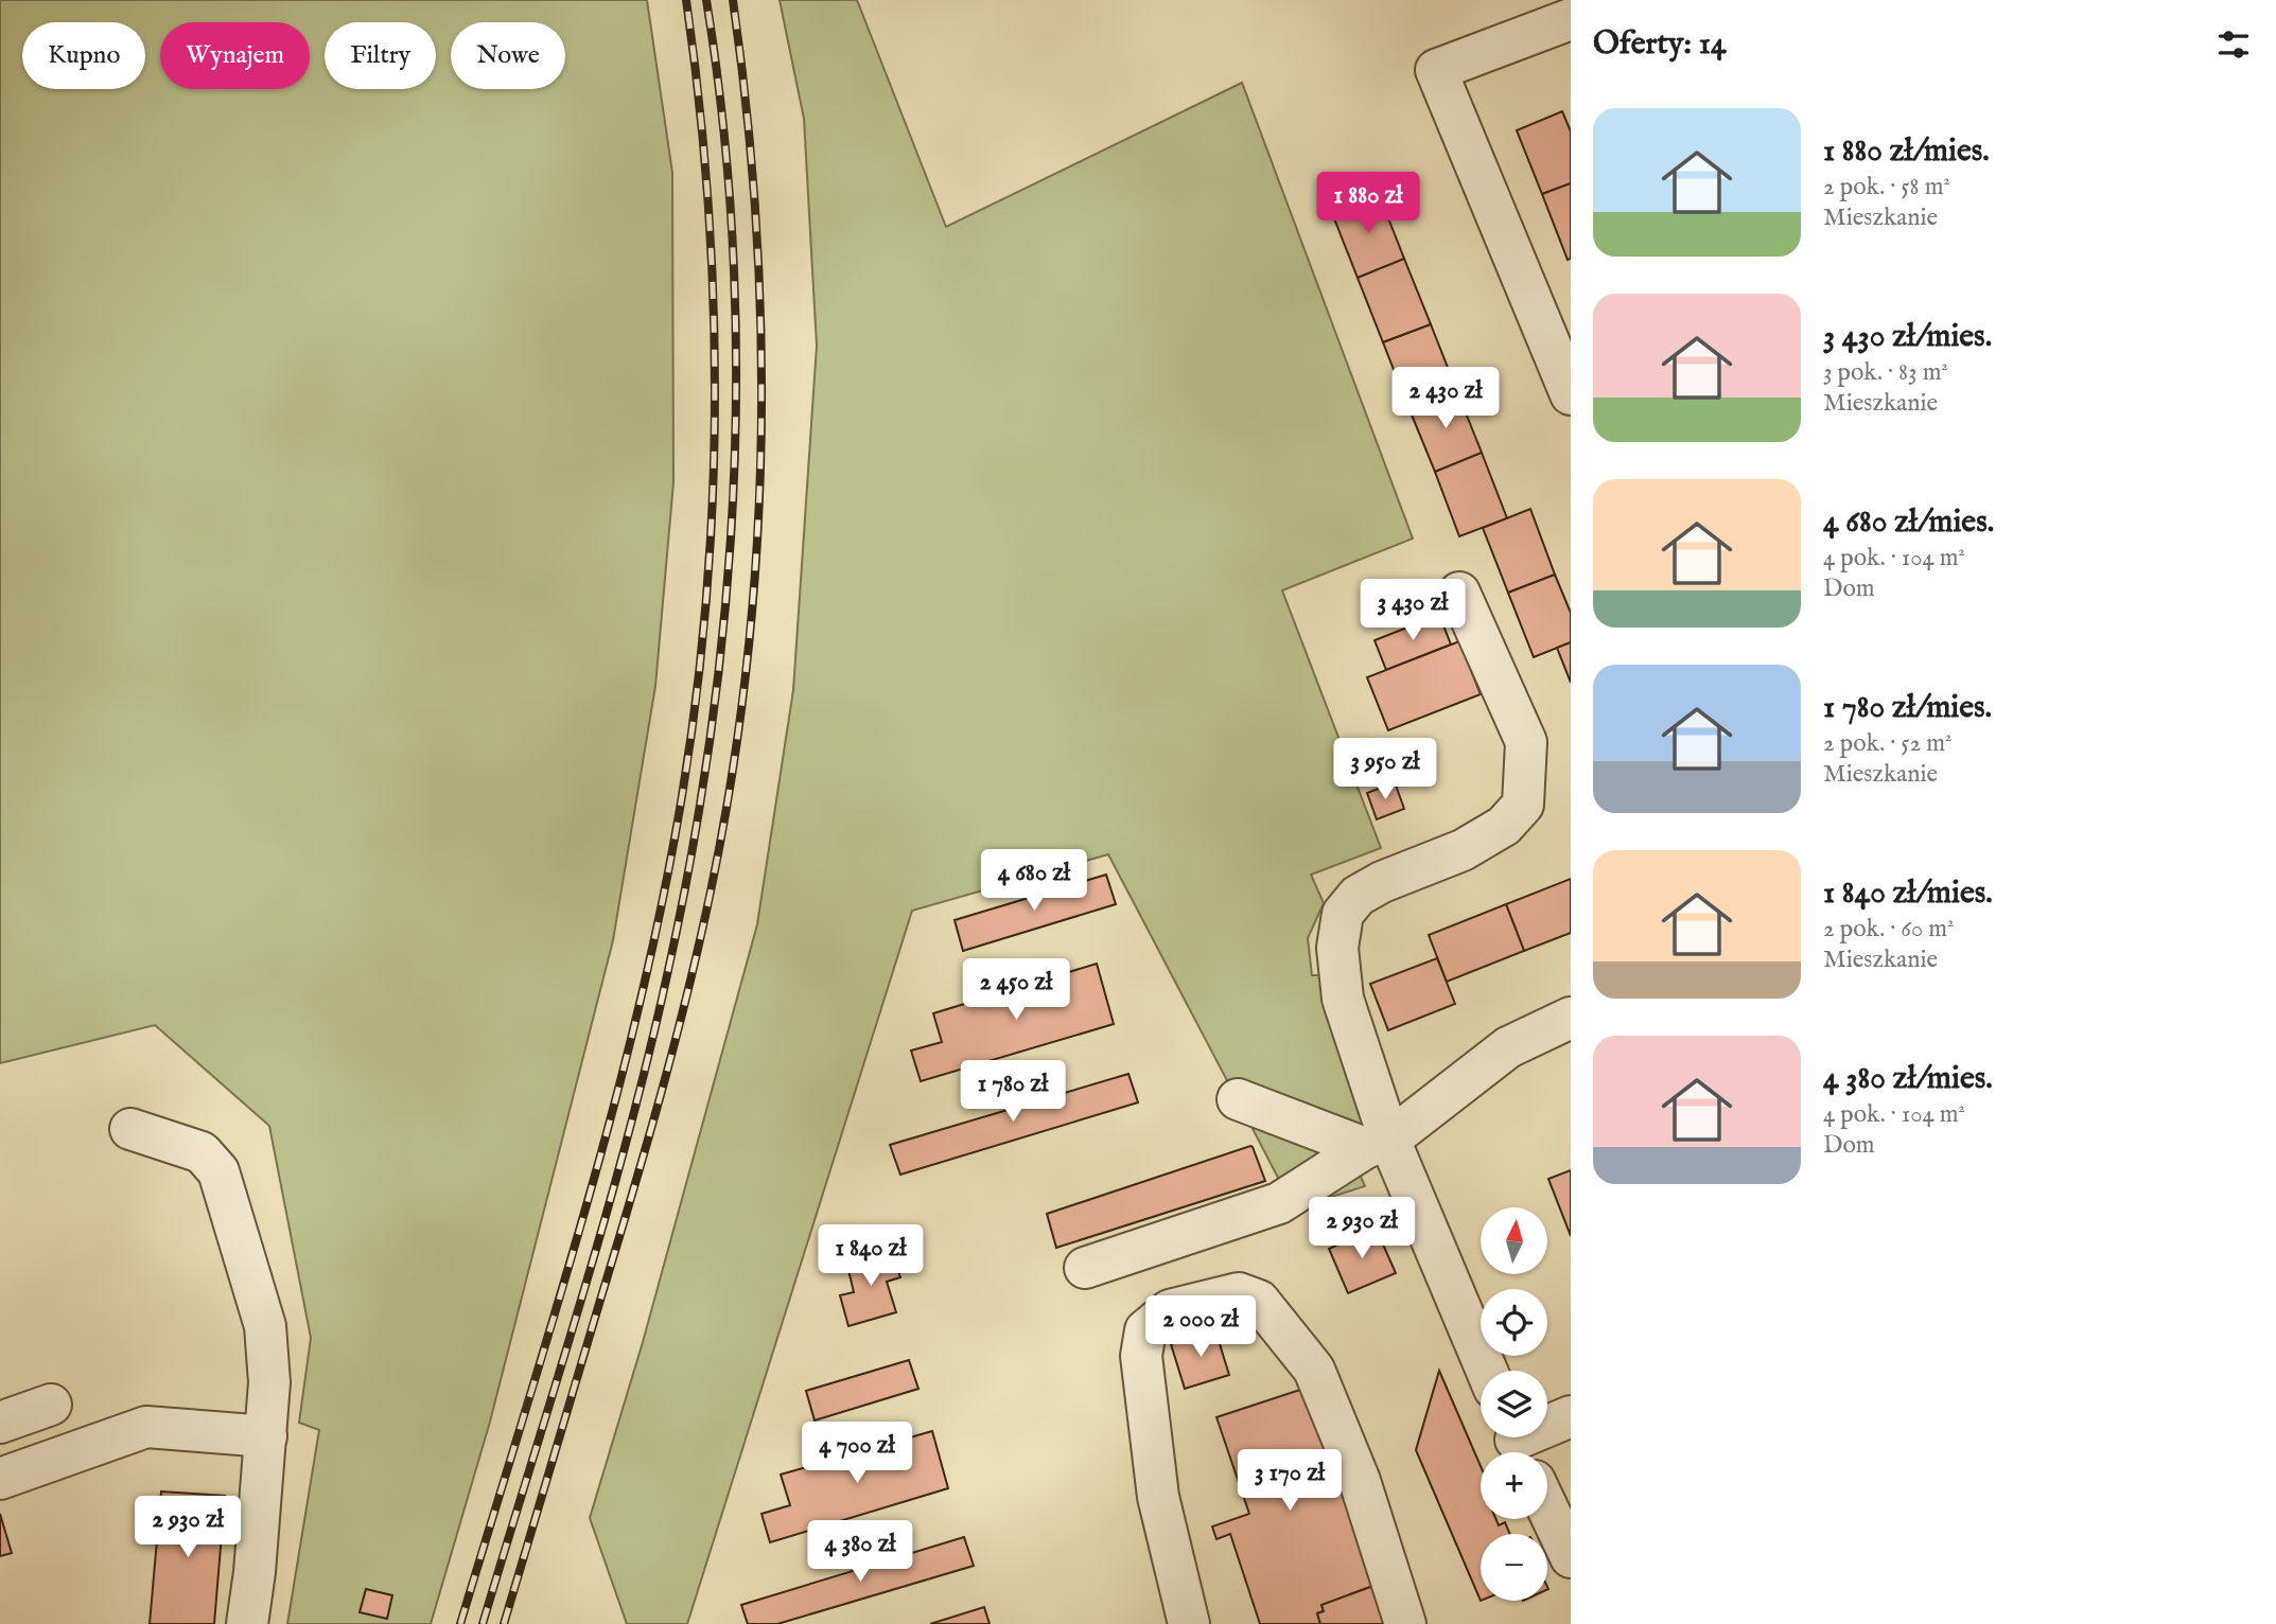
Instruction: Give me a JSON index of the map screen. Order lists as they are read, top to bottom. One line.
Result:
{"north":"top","page":{"heading":"Oferty: 14","chip":["Kupno","Wynajem","Filtry","Nowe"],"list":[{"name":"1 880 zł/mies.","note":"2 pok. · 58 m² · Mieszkanie"},{"name":"3 430 zł/mies.","note":"3 pok. · 83 m² · Mieszkanie"},{"name":"4 680 zł/mies.","note":"4 pok. · 104 m² · Dom"},{"name":"1 780 zł/mies.","note":"2 pok. · 52 m² · Mieszkanie"},{"name":"1 840 zł/mies.","note":"2 pok. · 60 m² · Mieszkanie"},{"name":"4 380 zł/mies.","note":"4 pok. · 104 m² · Dom"}],"price":["1 880 zł","2 430 zł","3 430 zł","3 950 zł","4 680 zł","2 450 zł","1 780 zł","2 930 zł","1 840 zł","2 000 zł","4 700 zł","3 170 zł","2 930 zł","4 380 zł"],"map_buttons":["+","−"]}}
